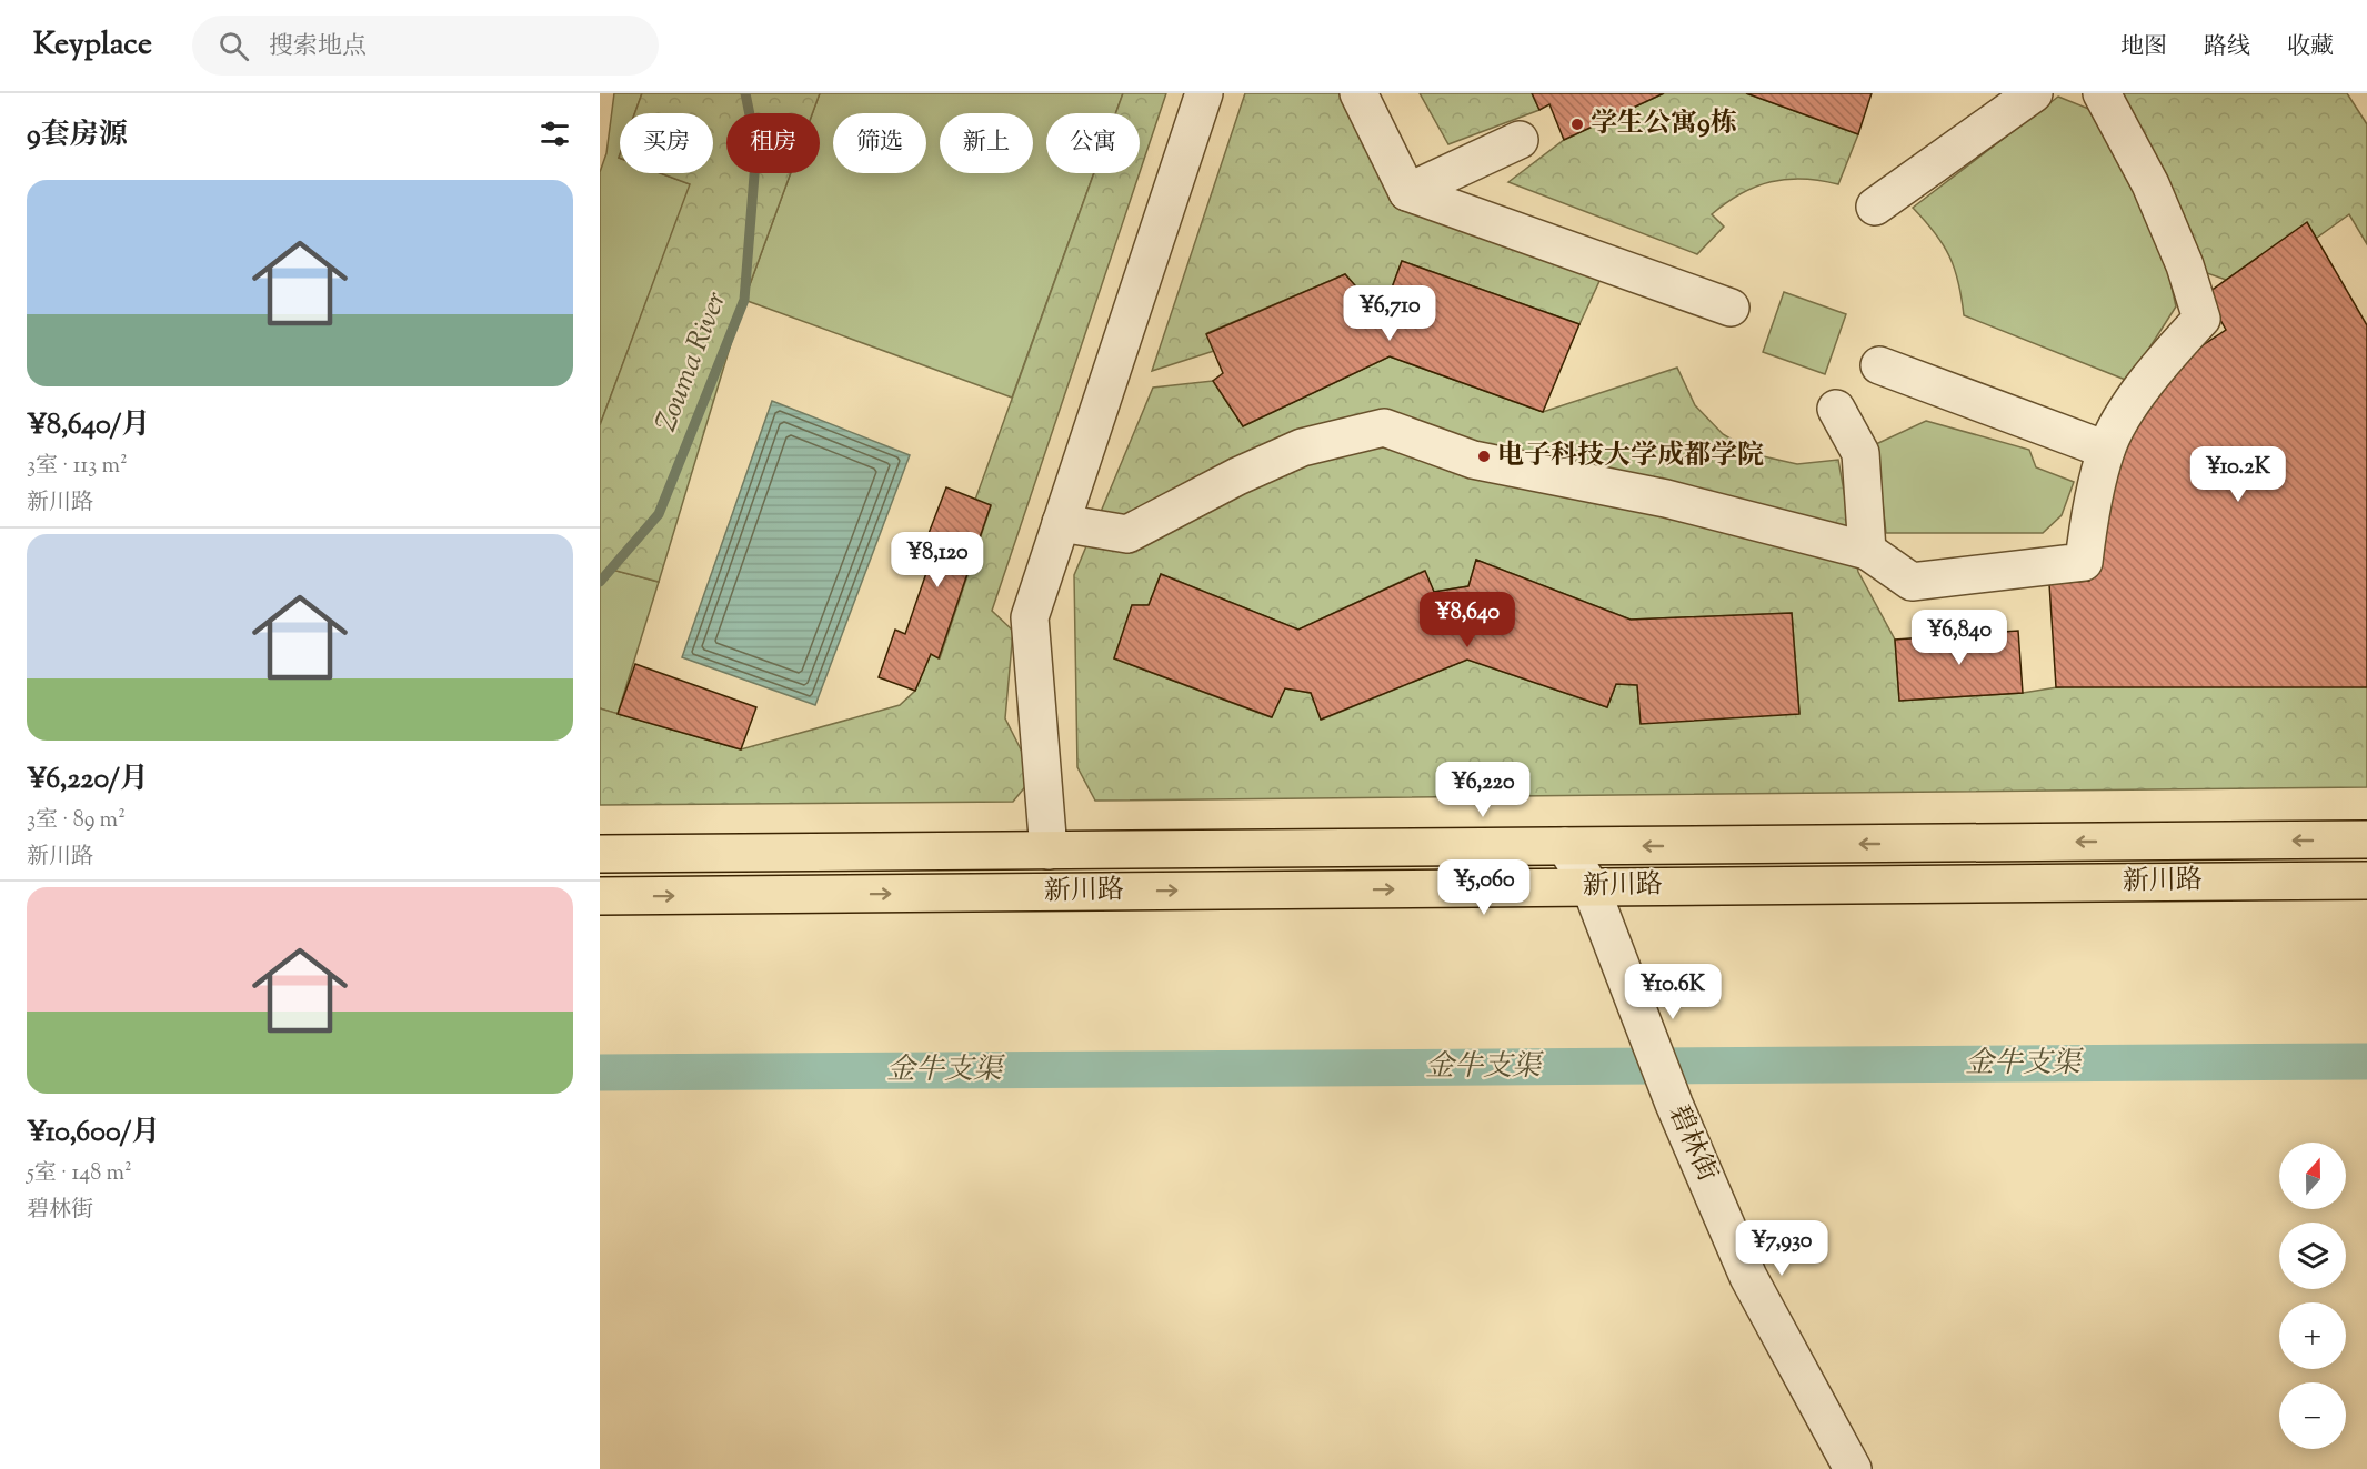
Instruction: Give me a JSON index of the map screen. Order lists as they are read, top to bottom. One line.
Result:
{"streets":{"main road":["新川路"],"street":["碧林街"]},"crossings":[["新川路","碧林街"]],"water":["Zouma River","金牛支渠"],"places":["学生公寓9栋","电子科技大学成都学院"],"north":"top","page":{"header":"Keyplace","search":"搜索地点","nav":["地图","路线","收藏"],"heading":"9套房源","chip":["买房","租房","筛选","新上","公寓"],"list":[{"name":"¥8,640/月","note":"3室 · 113 m² · 新川路"},{"name":"¥6,220/月","note":"3室 · 89 m² · 新川路"},{"name":"¥10,600/月","note":"5室 · 148 m² · 碧林街"}],"price":["¥6,710","¥10.2K","¥8,120","¥8,640","¥6,840","¥6,220","¥5,060","¥10.6K","¥7,930"],"map_buttons":["+","−"]}}
